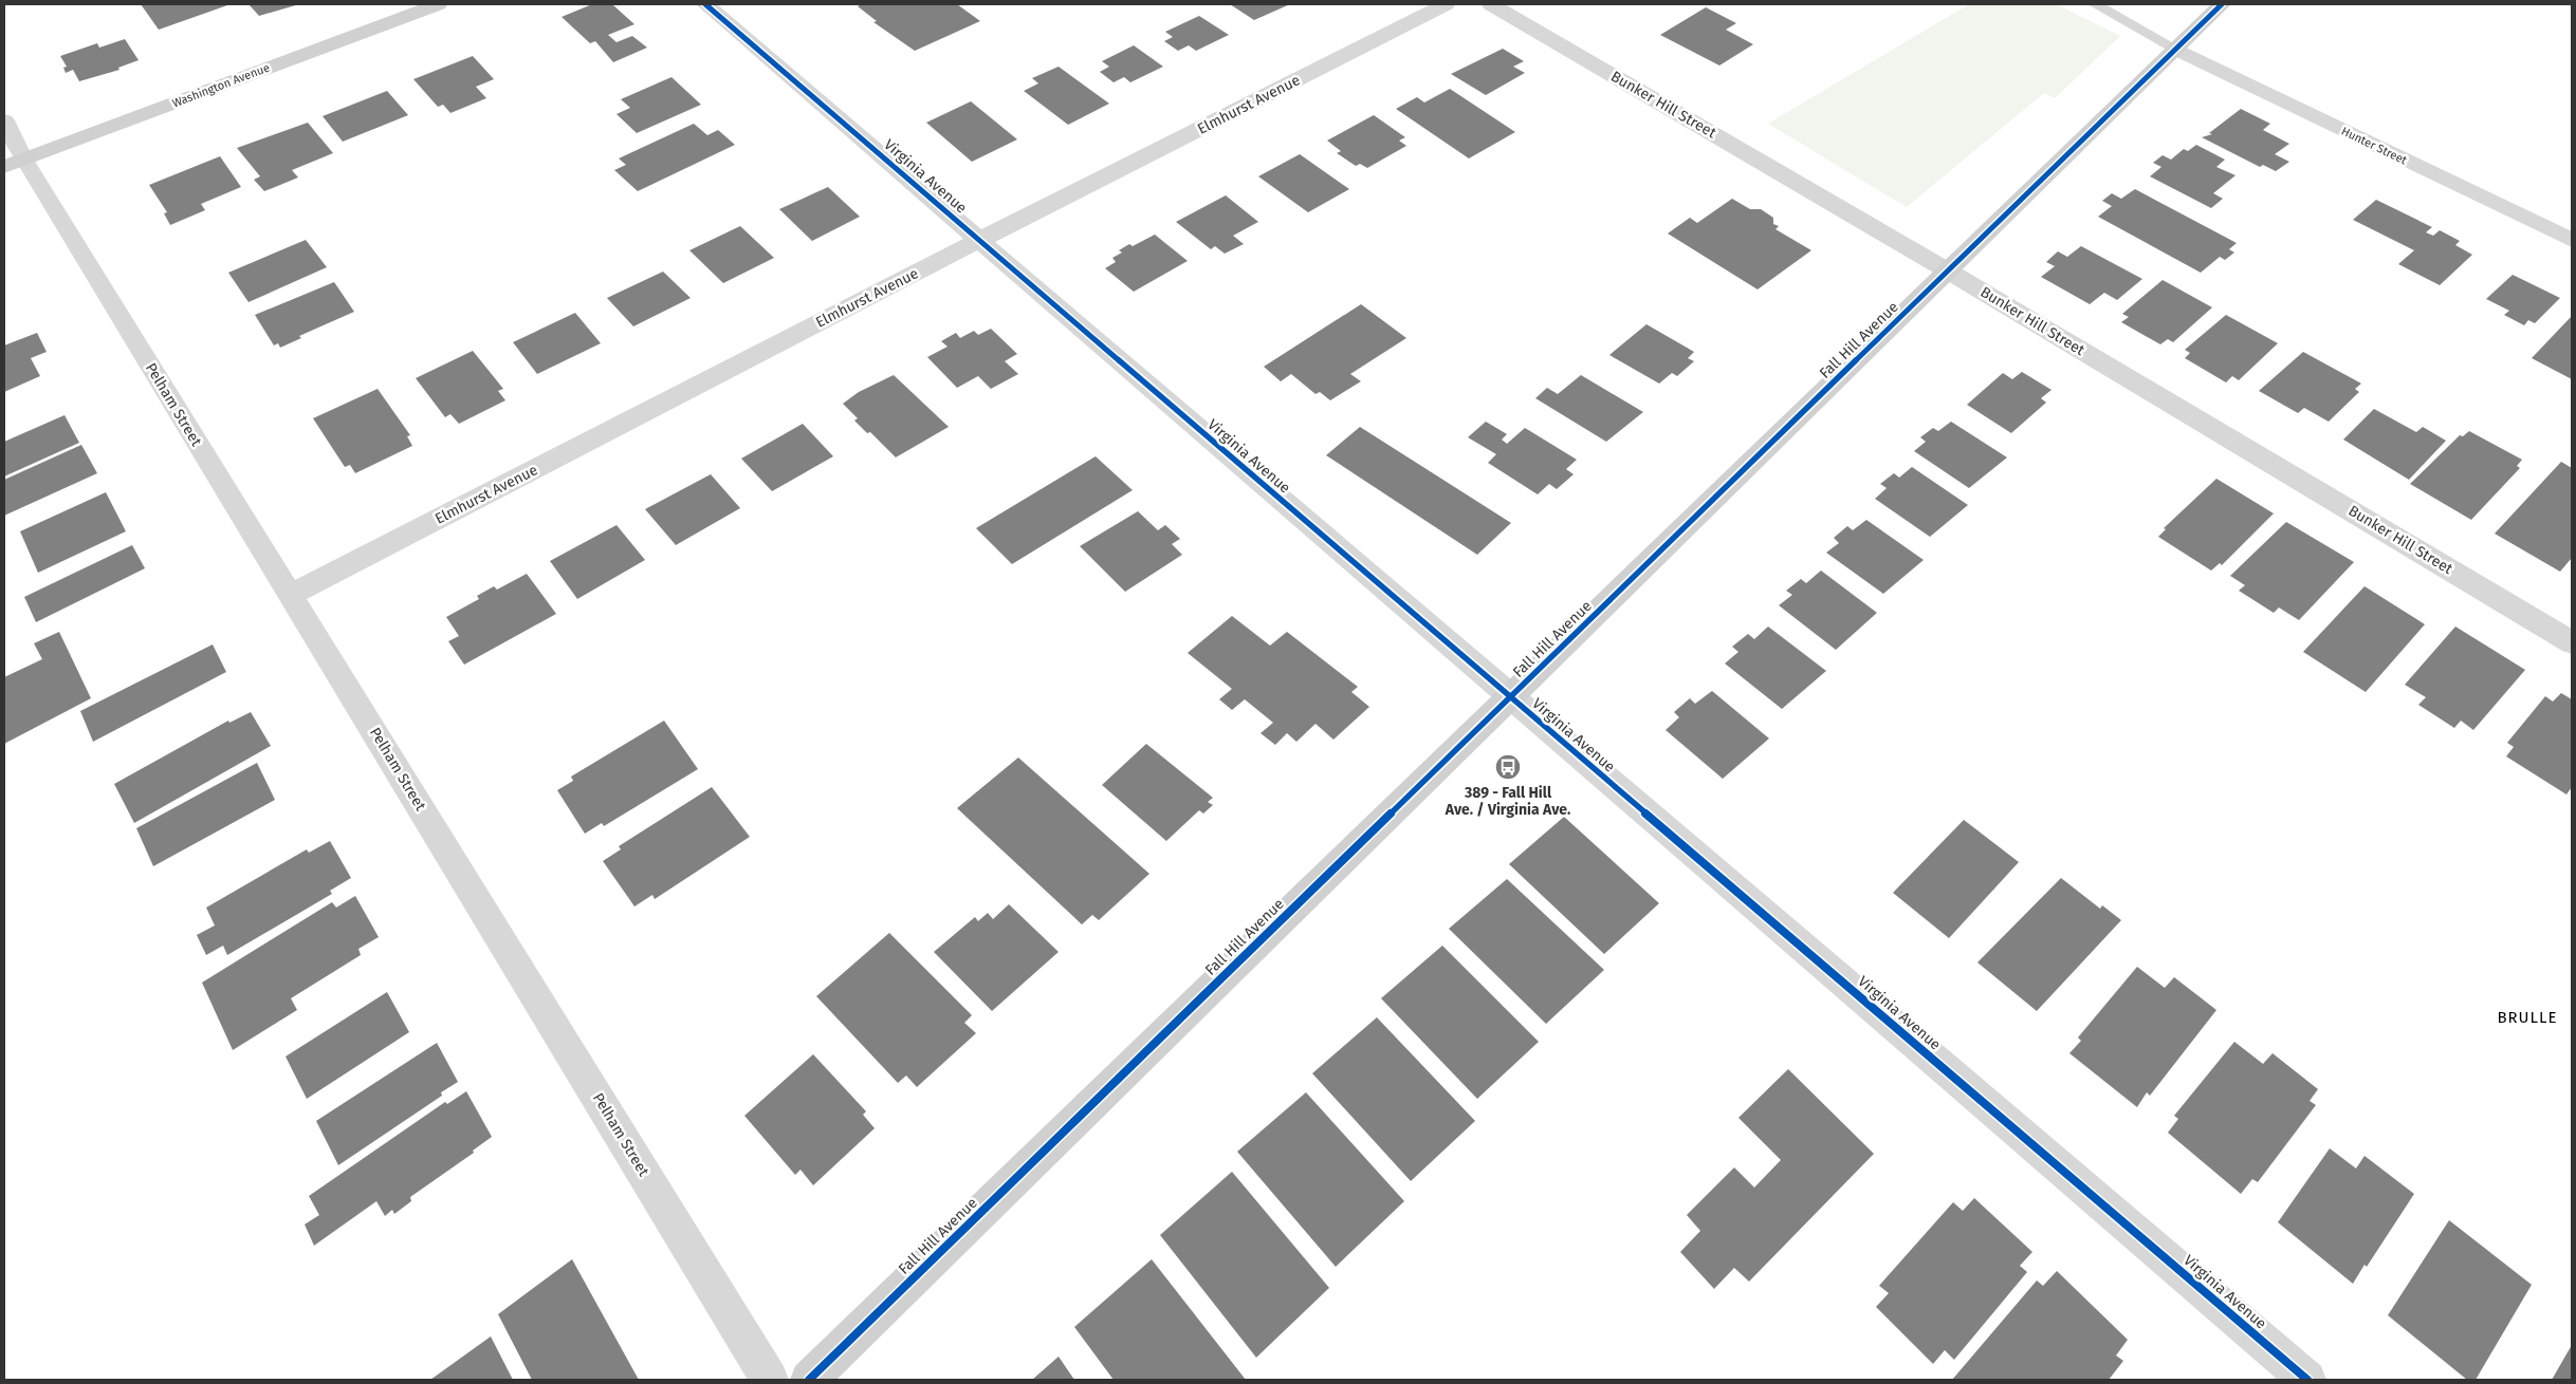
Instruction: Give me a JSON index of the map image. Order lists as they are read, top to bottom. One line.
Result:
{"streets":{"street":["Washington Avenue","Elmhurst Avenue","Bunker Hill Street","Hunter Street","Virginia Avenue","Fall Hill Avenue","Pelham Street"]},"crossings":[["Washington Avenue","Pelham Street"],["Elmhurst Avenue","Virginia Avenue"],["Elmhurst Avenue","Pelham Street"],["Bunker Hill Street","Fall Hill Avenue"],["Hunter Street","Fall Hill Avenue"],["Virginia Avenue","Fall Hill Avenue"]],"districts":["BRULLE"],"places":{"bus stop":["389 - Fall Hill Ave. / Virginia Ave."]}}
